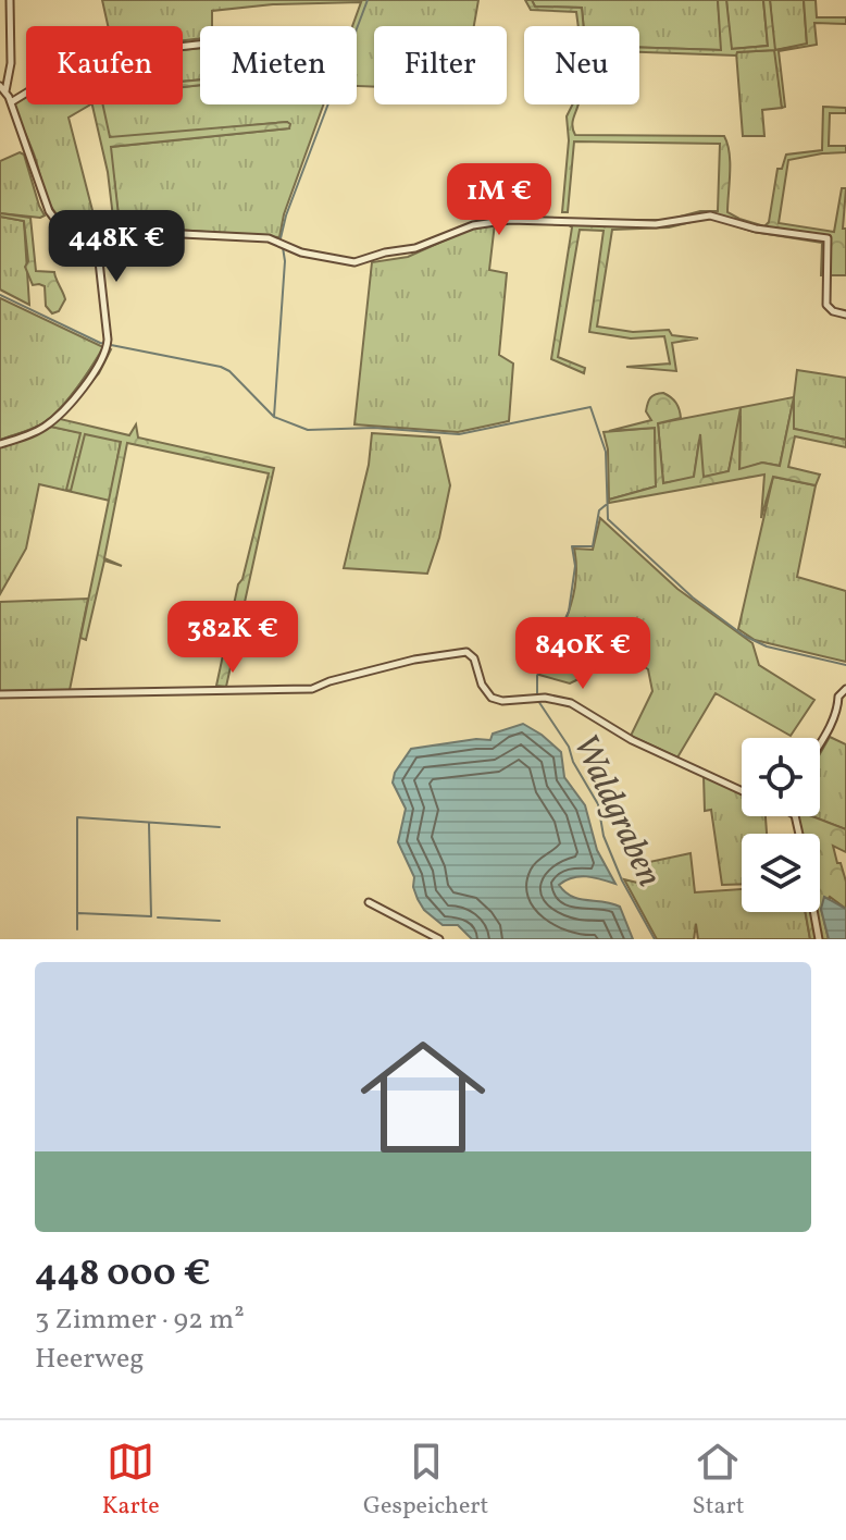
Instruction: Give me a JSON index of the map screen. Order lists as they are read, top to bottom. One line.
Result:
{"water":["Waldgraben"],"page":{"chip":["Kaufen","Mieten","Filter","Neu"],"price":["1M €","448K €","382K €","840K €"],"list":[{"name":"448 000 €","note":"3 Zimmer · 92 m² · Heerweg"}],"tabs":["Karte","Gespeichert","Start"]}}
